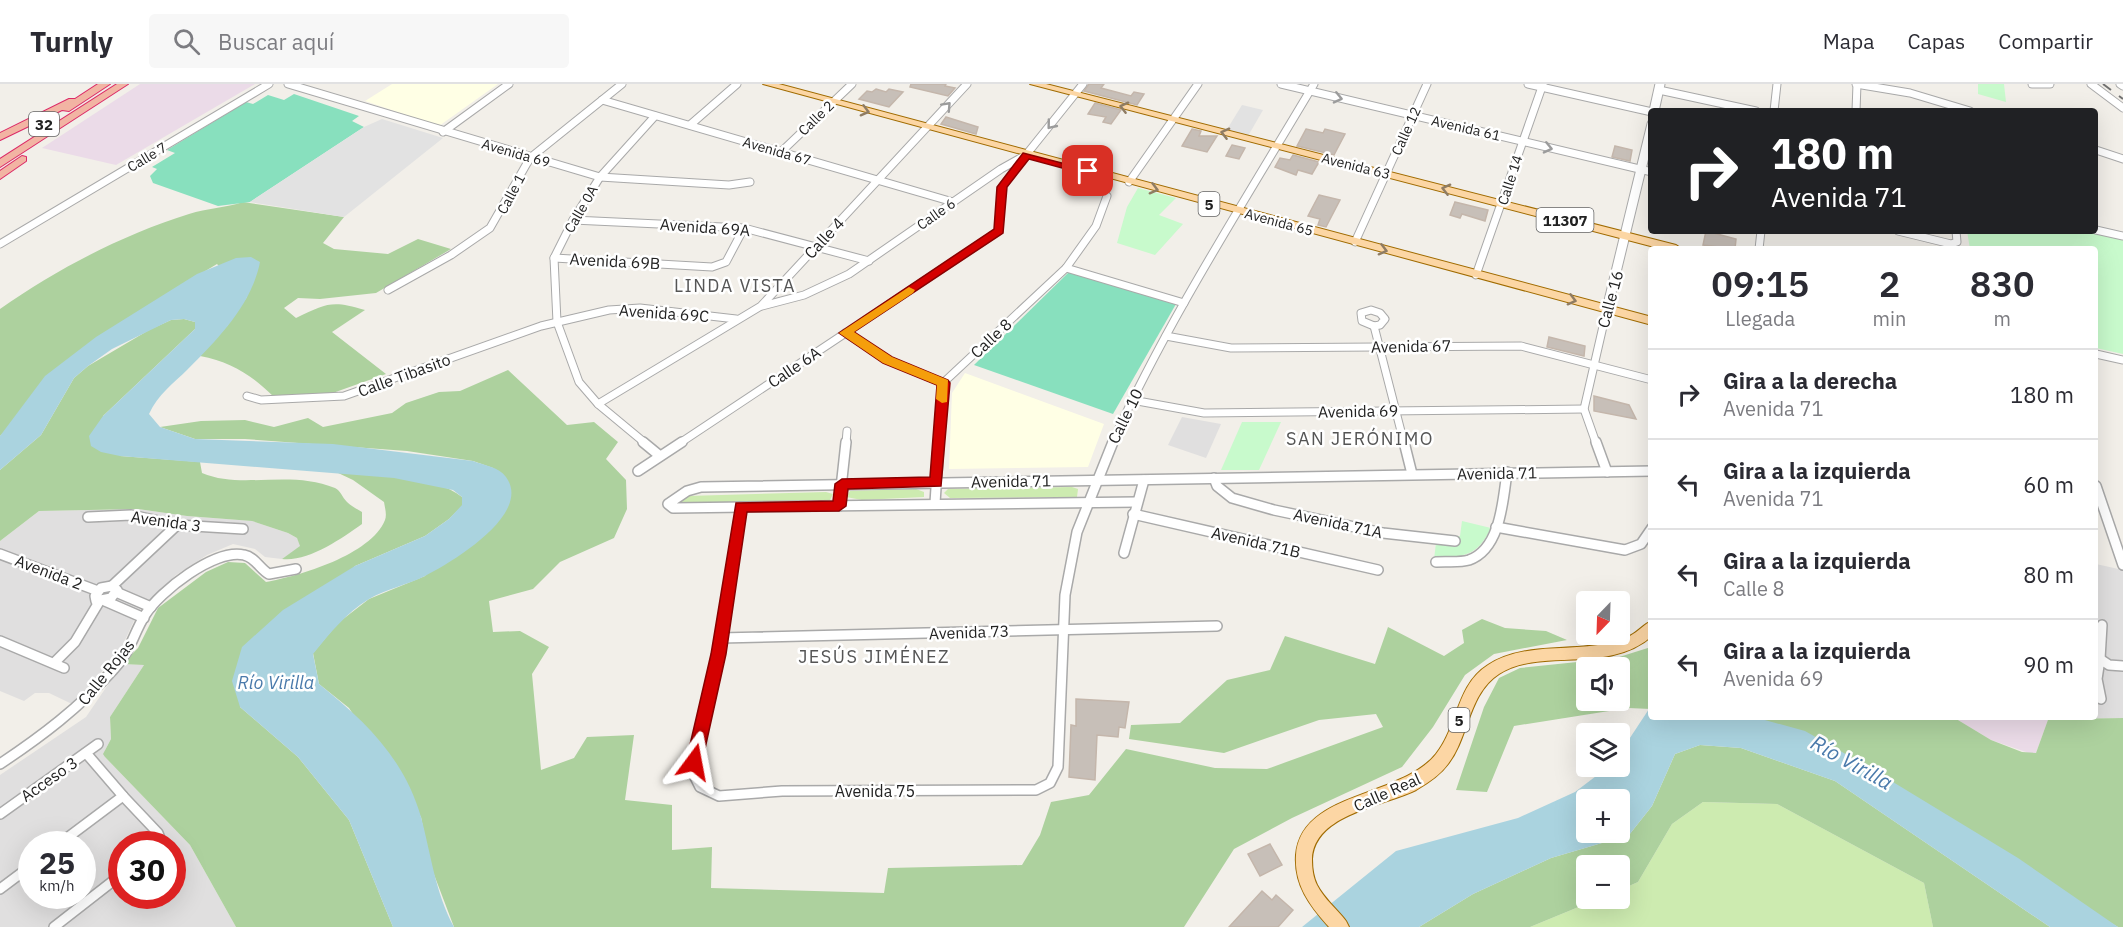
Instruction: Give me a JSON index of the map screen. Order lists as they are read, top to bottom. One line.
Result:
{"streets":{"highway":["32"],"main road":["Avenida 63","5","11307","Avenida 65","Calle Real"],"street":["Calle 2","Avenida 61","Calle 12","Avenida 67","Avenida 69","Calle 7","Calle 14","Calle 1","Calle 0A","Calle 6","Avenida 69A","Calle 4","Avenida 69B","Calle 16","Avenida 69C","Calle 8","Calle 6A","Calle Tibasito","Calle 10","Avenida 71","Avenida 3","Avenida 71A","Avenida 71B","Avenida 2","Avenida 73","Calle Rojas","Acceso 3","Avenida 75"]},"crossings":[["Calle 2","Avenida 67"],["Calle 2","Avenida 65"],["Avenida 61","Calle 12"],["Avenida 61","Calle 14"],["Avenida 61","Calle 16"],["Avenida 61","Calle 10"],["Calle 12","Avenida 63"],["Calle 12","Avenida 65"],["Avenida 67","Calle 1"],["Avenida 67","Calle 0A"],["Avenida 67","Calle 6"],["Avenida 67","Calle 4"],["Avenida 67","Calle 16"],["Avenida 67","Calle 10"],["Avenida 69","Calle 1"],["Avenida 69","Calle 0A"],["Avenida 69","Calle 16"],["Avenida 69","Calle 10"],["Avenida 63","Calle 14"],["Avenida 63","Calle 6"],["Avenida 63","Calle 16"],["Avenida 63","Calle 10"],["Calle 14","Avenida 65"],["Calle 0A","Avenida 69A"],["Calle 0A","Avenida 69B"],["Calle 0A","Avenida 69C"],["Calle 0A","Calle Tibasito"],["Calle 6","Avenida 65"],["Calle 6","Avenida 69A"],["Calle 6","Calle 4"],["Calle 6","Calle 6A"],["Avenida 65","Calle 4"],["Avenida 65","Calle 16"],["Avenida 65","Calle 6A"],["Avenida 65","Calle 10"],["Avenida 69A","Calle 4"],["Avenida 69A","Avenida 69B"],["Calle 4","Avenida 69C"],["Avenida 69C","Calle Tibasito"],["Calle 10","Avenida 71"],["Calle 10","Avenida 73"],["Calle 10","Avenida 75"],["Avenida 71","Avenida 71A"],["Avenida 73","Avenida 75"]],"one_way":["Avenida 63","Avenida 65"],"districts":["LINDA VISTA","SAN JERÓNIMO","JESÚS JIMÉNEZ"],"water":["Río Virilla"],"north":"bottom left","page":{"header":"Turnly","search":"Buscar aquí","nav":["Mapa","Capas","Compartir"],"turn":["180 m","Avenida 71"],"eta":["09:15","Llegada","2","min","830","m"],"list":[{"name":"Gira a la derecha","note":"Avenida 71","value":"180 m"},{"name":"Gira a la izquierda","note":"Avenida 71","value":"60 m"},{"name":"Gira a la izquierda","note":"Calle 8","value":"80 m"},{"name":"Gira a la izquierda","note":"Avenida 69","value":"90 m"}],"map_buttons":["+","−"],"speed":"25 km/h","limit":"30"}}
